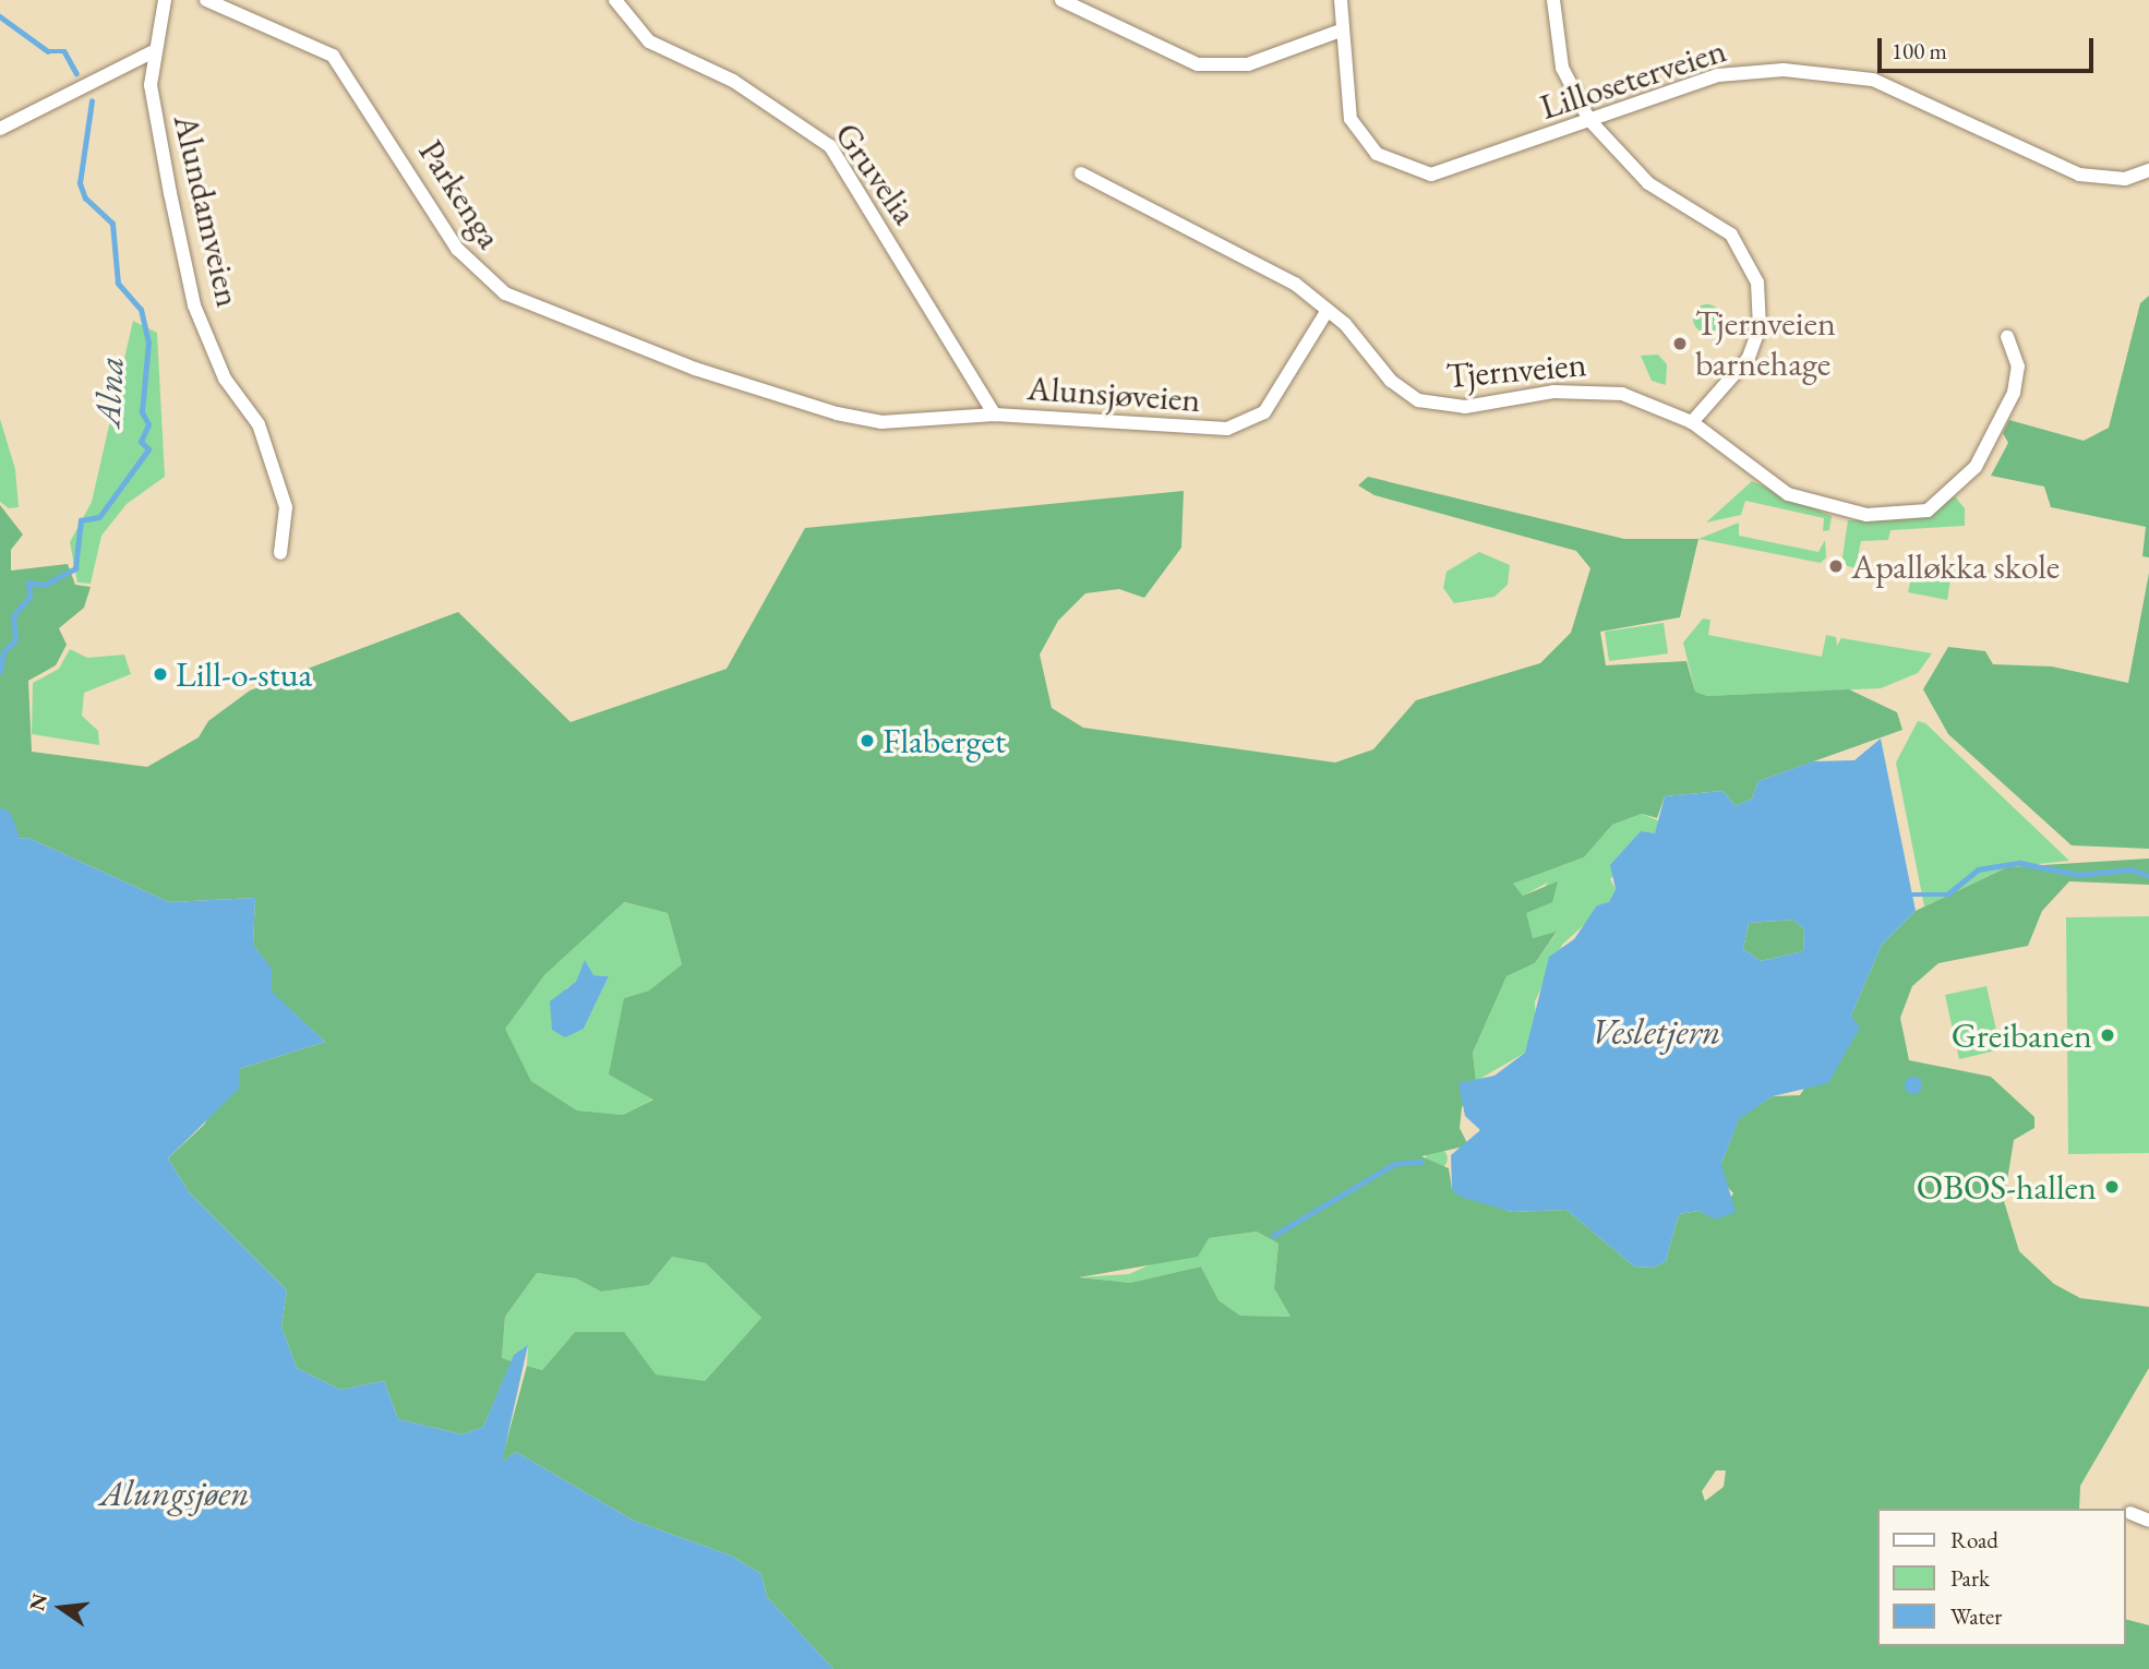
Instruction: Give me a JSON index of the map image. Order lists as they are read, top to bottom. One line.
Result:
{"streets":{"street":["Lilloseterveien","Gruvelia","Parkenga","Alundamveien","Tjernveien","Alunsjøveien"]},"crossings":[["Gruvelia","Alunsjøveien"],["Parkenga","Alunsjøveien"],["Tjernveien","Alunsjøveien"]],"water":["Alna","Vesletjern","Alungsjøen"],"places":["Tjernveien barnehage","Apalløkka skole","Lill-o-stua","Flaberget","Greibanen","OBOS-hallen"],"legend":["Road","Park","Water"],"scale_bar":"100 m","north":"left"}
